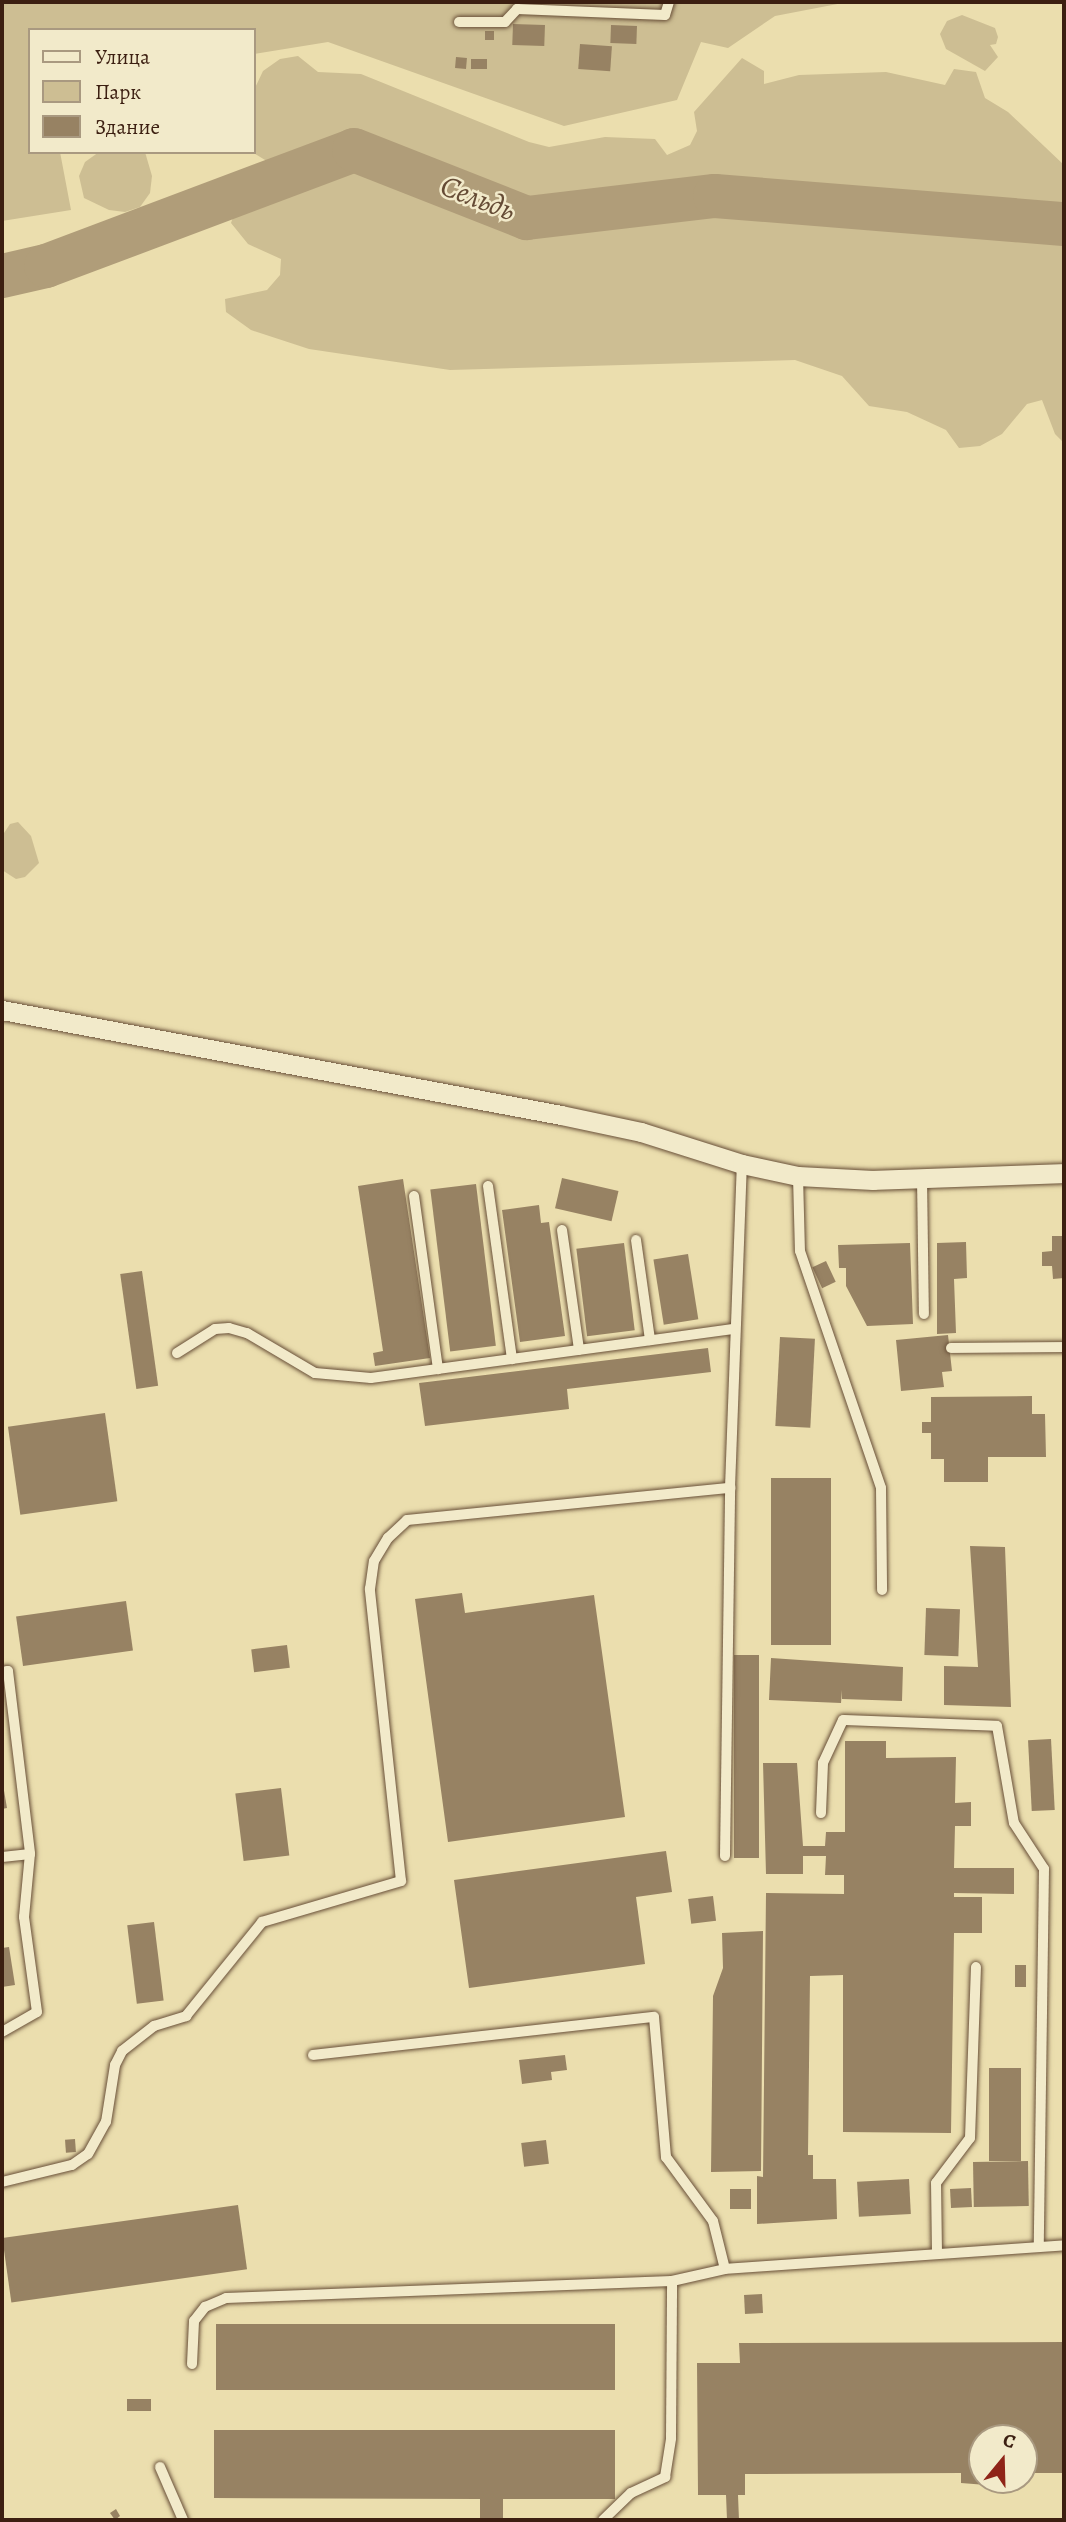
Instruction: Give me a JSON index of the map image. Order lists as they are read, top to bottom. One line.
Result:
{"water":["Сельдь"],"legend":["Улица","Парк","Здание"],"north":"top"}
